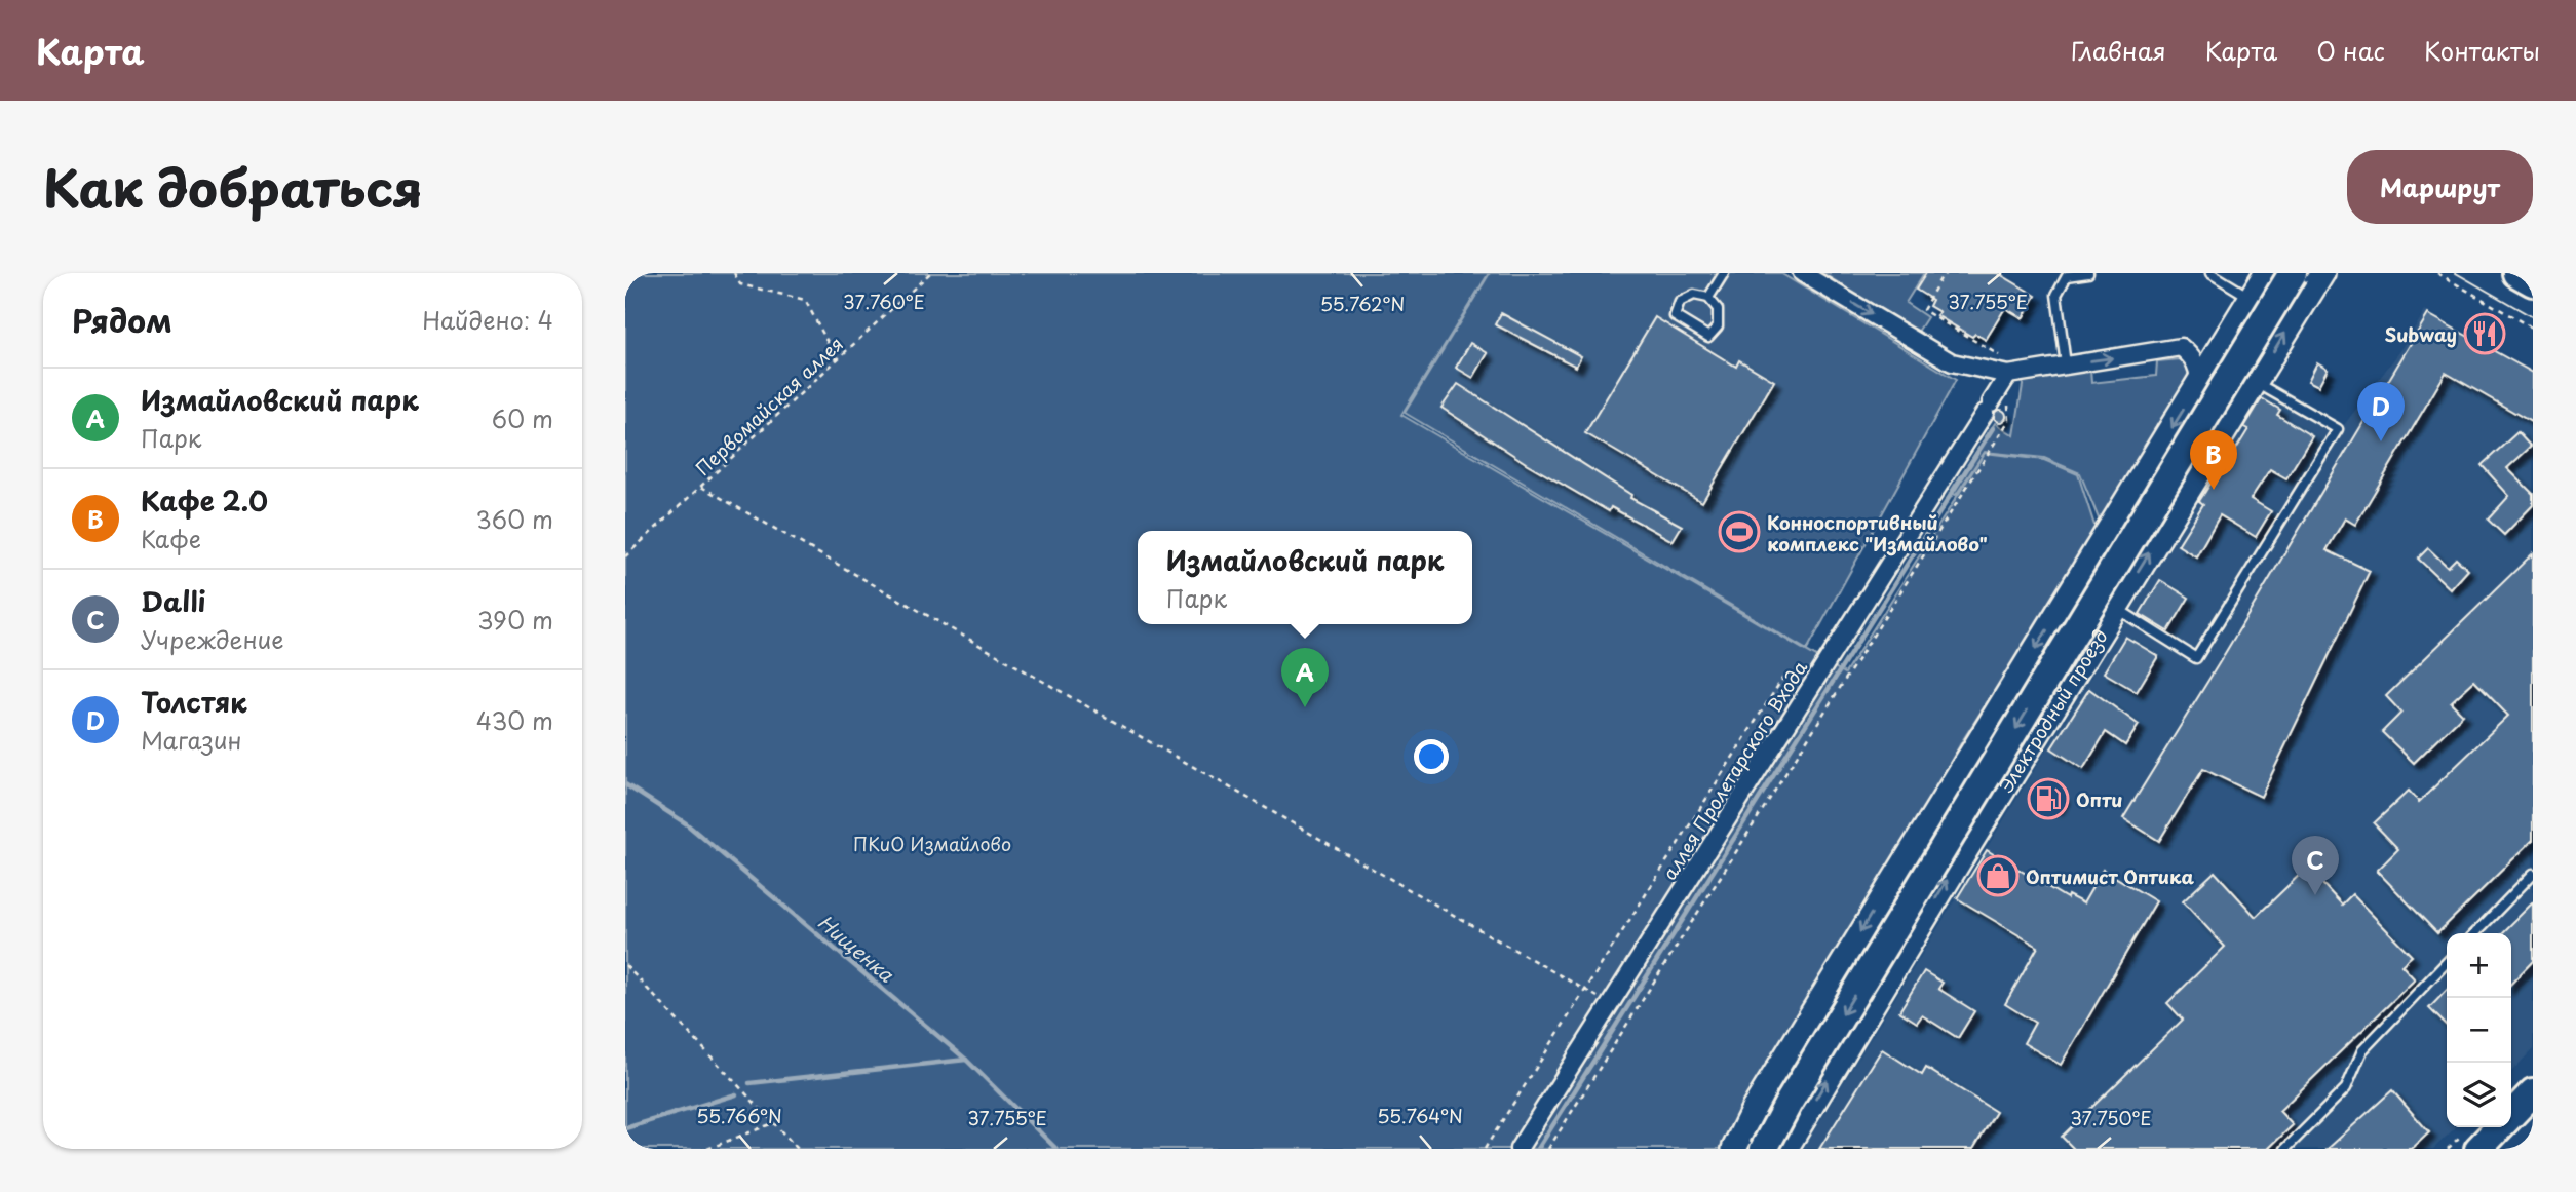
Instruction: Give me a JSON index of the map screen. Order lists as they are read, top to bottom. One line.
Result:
{"streets":{"street":["Электродный проезд","аллея Пролетарского Входа"],"path":["Первомайская аллея"]},"water":["Нищенка"],"parks":["ПКиО Измайлово"],"places":{"restaurant":["Subway"],"sports":["Конноспортивный комплекс \"Измайлово\""],"fuel station":["Опти"],"shop":["Оптимист Оптика"]},"page":{"header":"Карта","nav":["Главная","Карта","О нас","Контакты"],"title":"Как добраться","buttons":"Маршрут","heading":["Рядом","Найдено: 4"],"list":[{"mark":"A","name":"Измайловский парк","note":"Парк","value":"60 m"},{"mark":"B","name":"Кафе 2.0","note":"Кафе","value":"360 m"},{"mark":"C","name":"Dalli","note":"Учреждение","value":"390 m"},{"mark":"D","name":"Толстяк","note":"Магазин","value":"430 m"}],"pins":["D","B","A","C"],"popup":["Измайловский парк","Парк"],"map_buttons":["+","−"]},"coordinates":["37.760°E","37.755°E","55.762°N","55.766°N","55.764°N","37.750°E"]}
